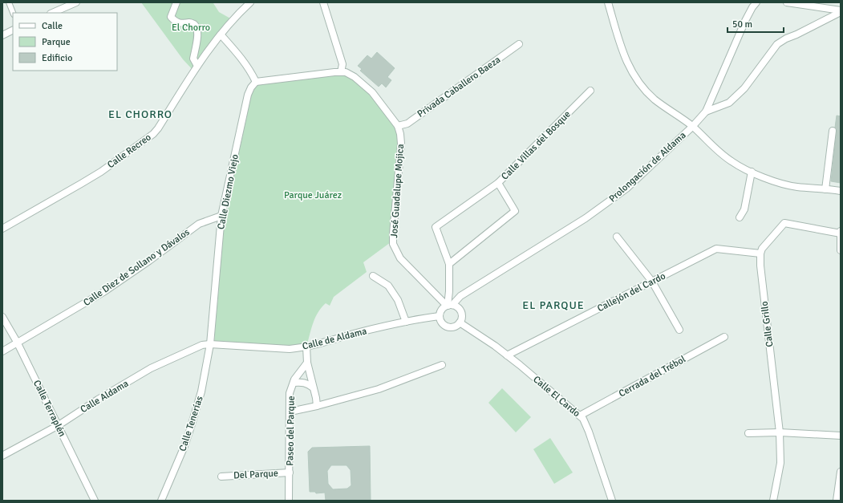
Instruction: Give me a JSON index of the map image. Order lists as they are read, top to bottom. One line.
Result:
{"streets":{"street":["Privada Caballero Baeza","Calle Villas del Bosque","Calle Recreo","Prolongación de Aldama","José Guadalupe Mojica","Calle Diezmo Viejo","Calle Diez de Sollano y Dávalos","Callejón del Cardo","Calle Grillo","Calle de Aldama","Cerrada del Trébol","Calle Aldama","Calle El Cardo","Calle Terraplén","Calle Tenerías","Paseo del Parque","Del Parque"]},"crossings":[["Privada Caballero Baeza","José Guadalupe Mojica"],["Prolongación de Aldama","José Guadalupe Mojica"],["Prolongación de Aldama","Calle de Aldama"],["Prolongación de Aldama","Calle El Cardo"],["José Guadalupe Mojica","Calle Diezmo Viejo"],["José Guadalupe Mojica","Calle de Aldama"],["José Guadalupe Mojica","Calle El Cardo"],["Calle Diezmo Viejo","Calle Diez de Sollano y Dávalos"],["Calle Diezmo Viejo","Calle de Aldama"],["Calle Diezmo Viejo","Calle Aldama"],["Calle Diezmo Viejo","Calle Tenerías"],["Calle Diez de Sollano y Dávalos","Calle Terraplén"],["Callejón del Cardo","Calle Grillo"],["Callejón del Cardo","Calle El Cardo"],["Calle de Aldama","Calle Aldama"],["Calle de Aldama","Calle El Cardo"],["Calle de Aldama","Calle Tenerías"],["Cerrada del Trébol","Calle El Cardo"],["Calle Aldama","Calle Terraplén"],["Calle Aldama","Calle Tenerías"],["Paseo del Parque","Del Parque"]],"districts":["EL CHORRO","EL PARQUE"],"parks":["El Chorro","Parque Juárez"],"legend":["Calle","Parque","Edificio"],"scale_bar":"50 m"}
